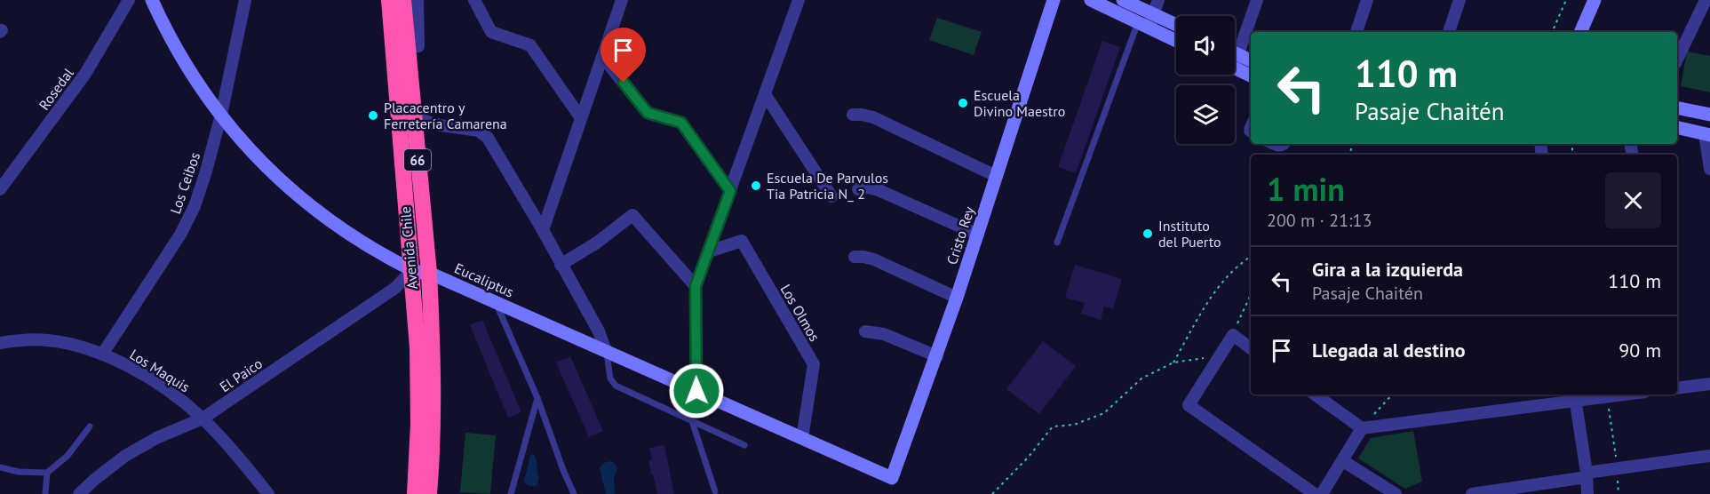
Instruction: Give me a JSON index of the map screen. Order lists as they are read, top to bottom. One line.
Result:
{"streets":{"highway":["66","Avenida Chile"],"street":["Rosedal","Los Ceibos","Cristo Rey","Eucaliptus","Los Olmos","Los Maquis","El Paico"]},"crossings":[["Los Ceibos","Eucaliptus"],["Los Ceibos","Los Maquis"],["Cristo Rey","Eucaliptus"],["Avenida Chile","Eucaliptus"],["Avenida Chile","El Paico"],["Eucaliptus","Los Olmos"],["Eucaliptus","El Paico"],["Los Maquis","El Paico"]],"places":["Escuela Divino Maestro","Placacentro y Ferretería Camarena","Escuela De Parvulos Tia Patricia N_ 2","Instituto del Puerto"],"page":{"turn":["110 m","Pasaje Chaitén"],"heading":["1 min","200 m · 21:13"],"list":[{"name":"Gira a la izquierda","note":"Pasaje Chaitén","value":"110 m"},{"name":"Llegada al destino","value":"90 m"}]}}
